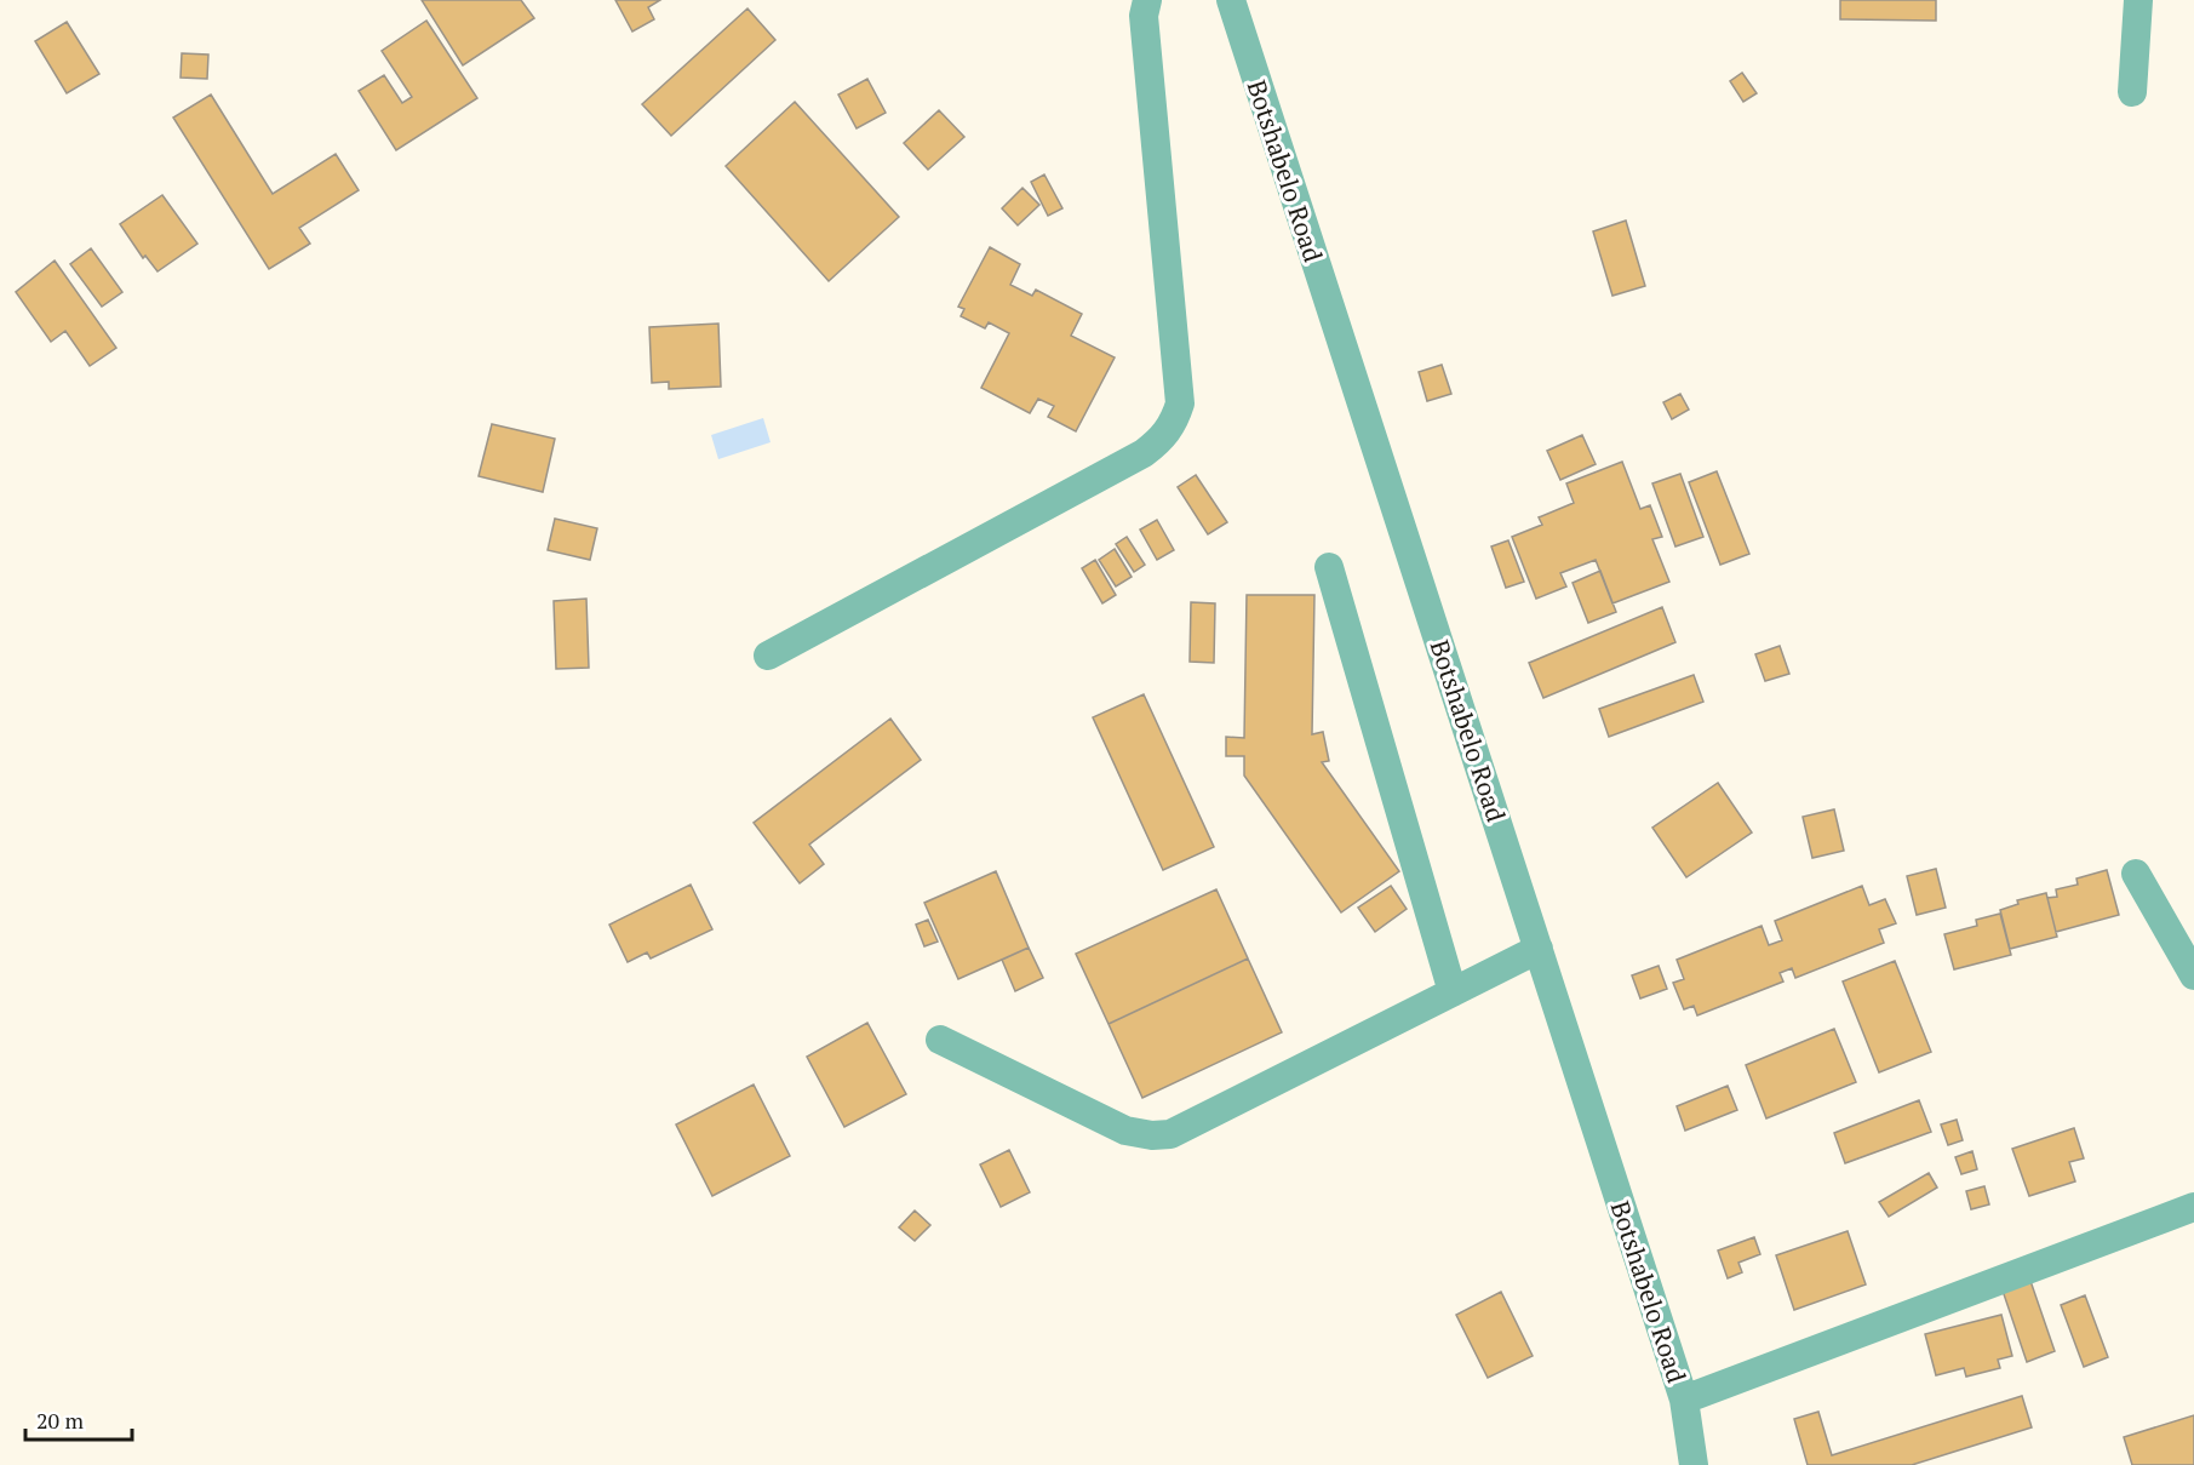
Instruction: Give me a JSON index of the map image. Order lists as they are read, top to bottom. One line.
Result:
{"streets":{"street":["Botshabelo Road"]},"scale_bar":"20 m"}
